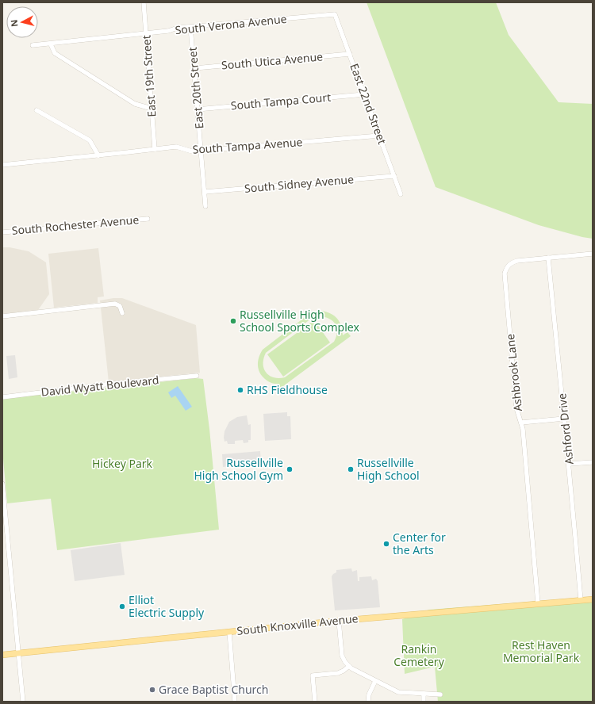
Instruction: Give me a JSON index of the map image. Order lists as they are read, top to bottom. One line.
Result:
{"streets":{"main road":["South Knoxville Avenue"],"street":["South Verona Avenue","South Utica Avenue","East 19th Street","East 20th Street","South Tampa Court","East 22nd Street","South Tampa Avenue","South Sidney Avenue","South Rochester Avenue","Ashbrook Lane","David Wyatt Boulevard","Ashford Drive"]},"crossings":[["South Verona Avenue","East 19th Street"],["South Verona Avenue","East 20th Street"],["South Verona Avenue","East 22nd Street"],["South Utica Avenue","East 20th Street"],["South Utica Avenue","East 22nd Street"],["East 19th Street","South Tampa Avenue"],["East 20th Street","South Tampa Court"],["East 20th Street","South Tampa Avenue"],["East 20th Street","South Sidney Avenue"],["South Tampa Court","East 22nd Street"],["East 22nd Street","South Tampa Avenue"],["East 22nd Street","South Sidney Avenue"],["Ashbrook Lane","Ashford Drive"],["Ashbrook Lane","South Knoxville Avenue"],["Ashford Drive","South Knoxville Avenue"]],"parks":["Hickey Park","Rest Haven Memorial Park","Rankin Cemetery"],"places":["Russellville High School Sports Complex","RHS Fieldhouse","Russellville High School Gym","Russellville High School","Center for the Arts","Elliot Electric Supply","Grace Baptist Church"],"north":"left"}
